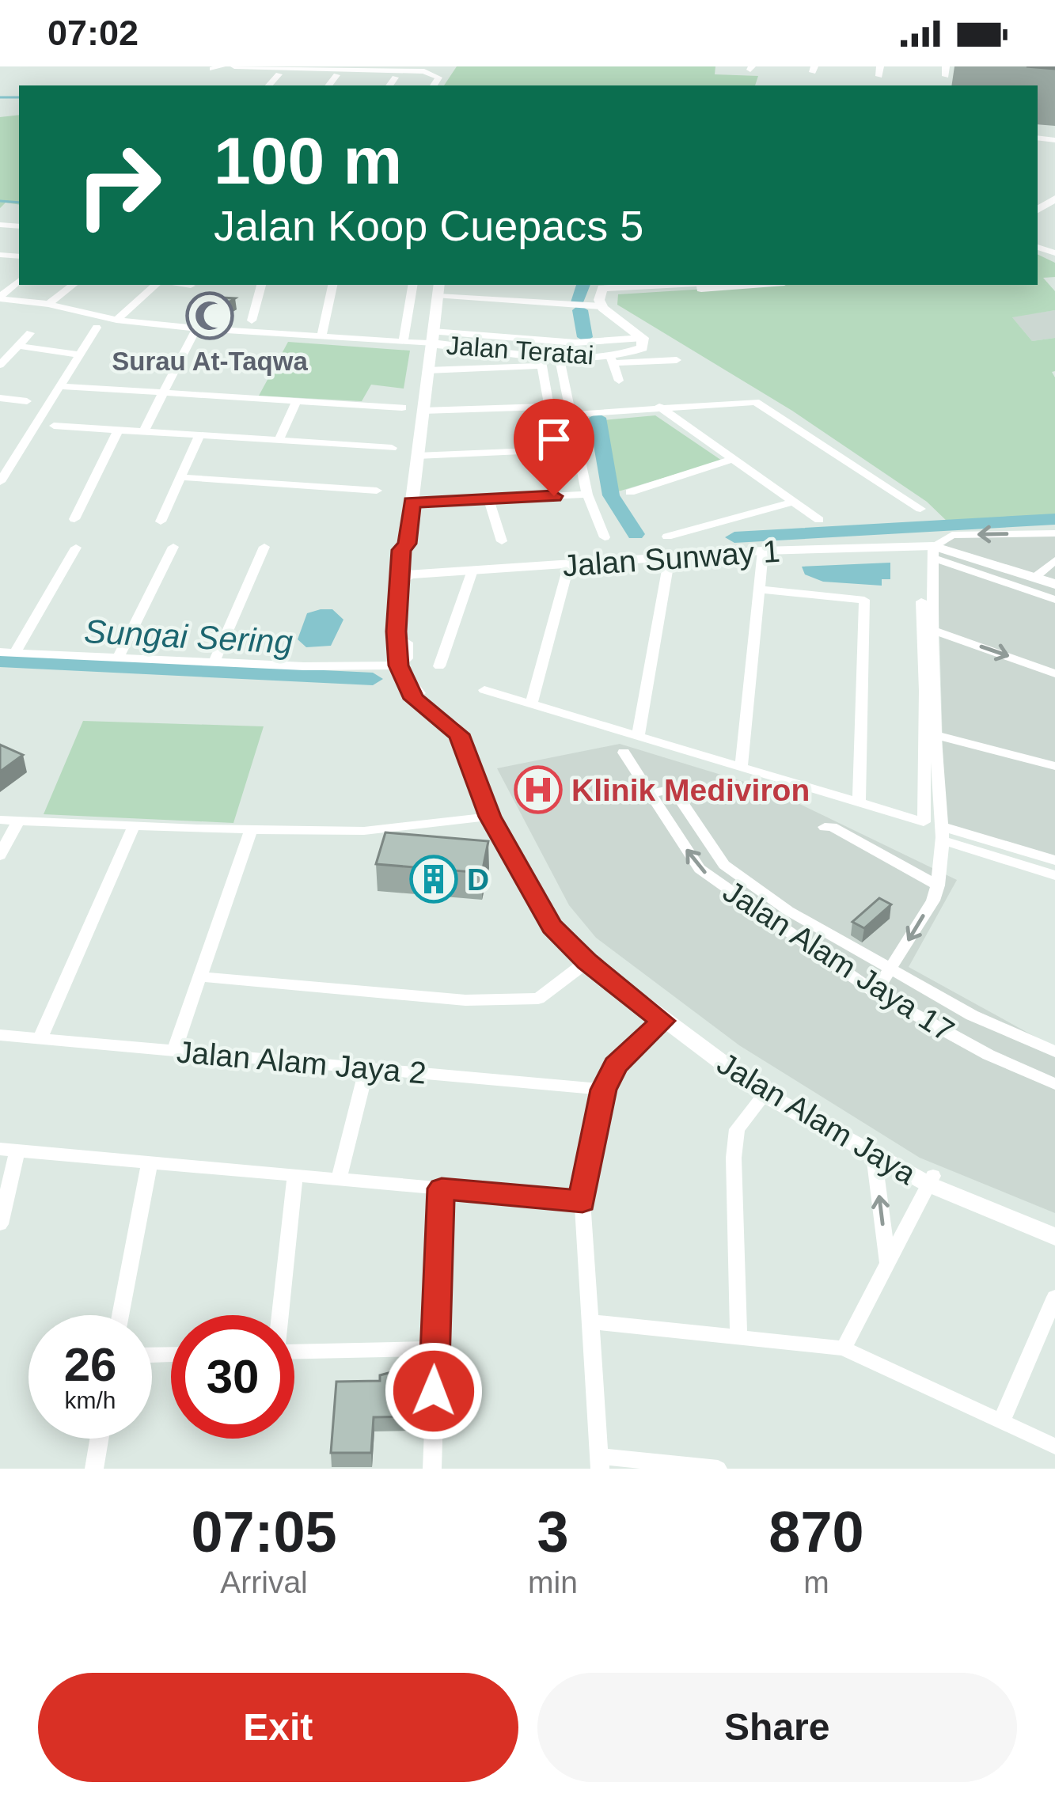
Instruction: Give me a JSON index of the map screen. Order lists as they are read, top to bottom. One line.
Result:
{"streets":{"street":["Jalan Teratai","Jalan Sunway 1","Jalan Alam Jaya 17","Jalan Alam Jaya 2","Jalan Alam Jaya"]},"crossings":[["Jalan Sunway 1","Jalan Alam Jaya"]],"water":["Sungai Sering"],"places":{"mosque":["Surau At-Taqwa"],"hospital":["Klinik Mediviron"],"building":["D"]},"page":{"status":"07:02","turn":["100 m","Jalan Koop Cuepacs 5"],"speed":"26 km/h","limit":"30","eta":["07:05","Arrival","3","min","870","m"],"buttons":["Exit","Share"]}}
